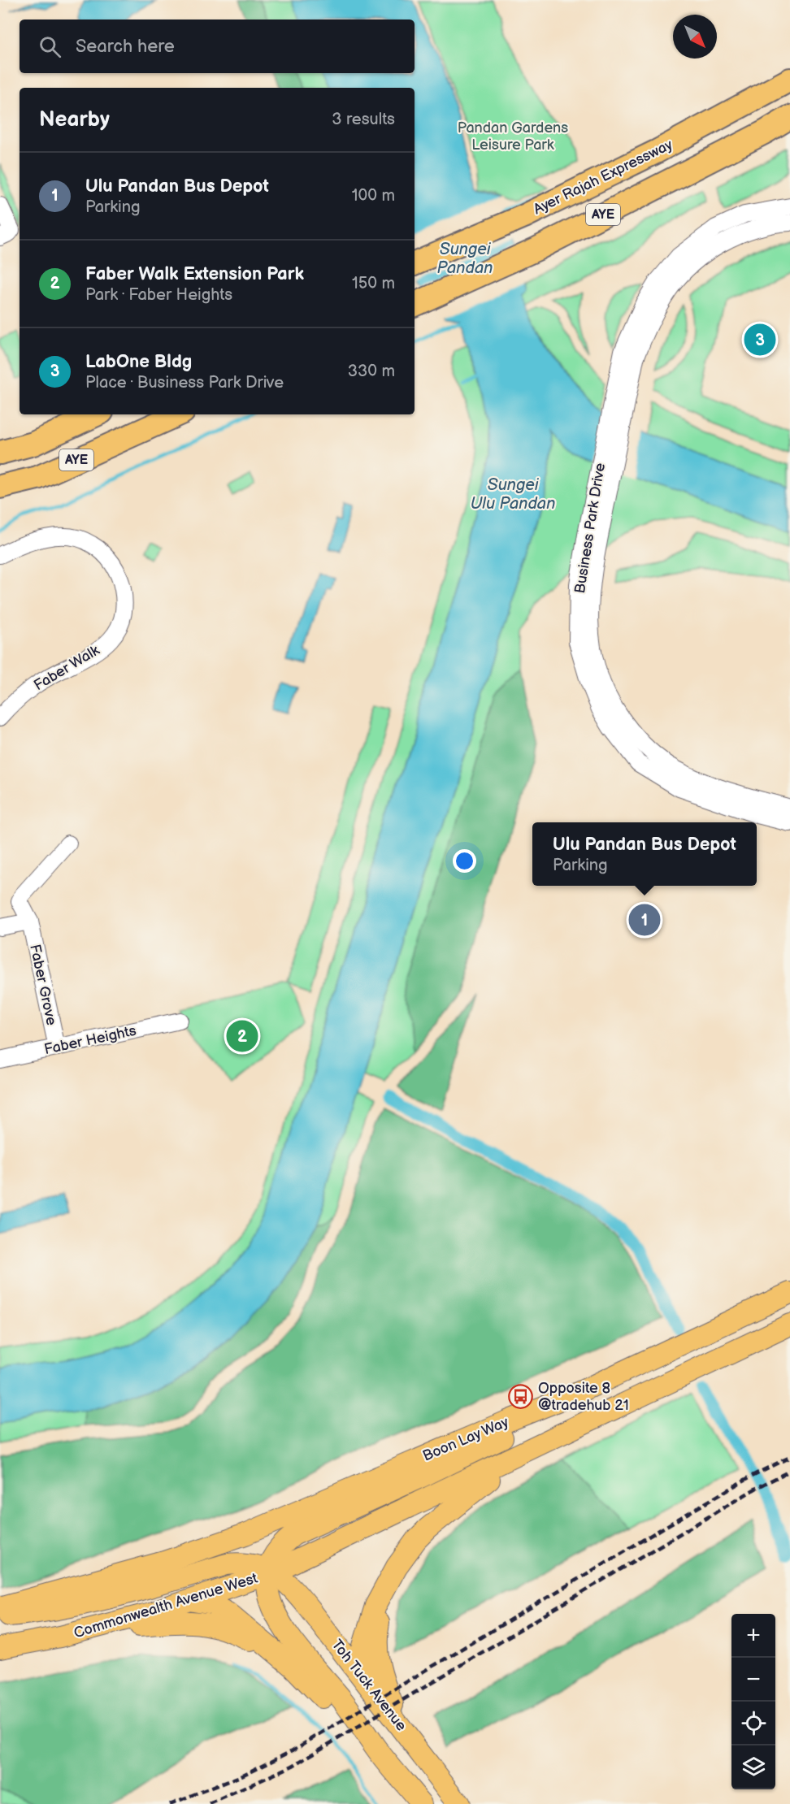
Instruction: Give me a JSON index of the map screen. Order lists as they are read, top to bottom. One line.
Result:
{"streets":{"highway":["Ayer Rajah Expressway","AYE"],"main road":["Boon Lay Way","Commonwealth Avenue West","Toh Tuck Avenue"],"street":["Business Park Drive","Faber Walk","Faber Grove","Faber Heights"]},"crossings":[["Faber Grove","Faber Heights"],["Commonwealth Avenue West","Toh Tuck Avenue"]],"water":["Sungei Pandan","Sungei Ulu Pandan"],"parks":["Pandan Gardens Leisure Park"],"places":{"bus stop":["Opposite 8 @tradehub 21"]},"north":"bottom right","page":{"search":"Search here","heading":["Nearby","3 results"],"list":[{"mark":"1","name":"Ulu Pandan Bus Depot","note":"Parking","value":"100 m"},{"mark":"2","name":"Faber Walk Extension Park","note":"Park · Faber Heights","value":"150 m"},{"mark":"3","name":"LabOne Bldg","note":"Place · Business Park Drive","value":"330 m"}],"pins":["3","1","2"],"popup":["Ulu Pandan Bus Depot","Parking"],"map_buttons":["+","−"]}}
